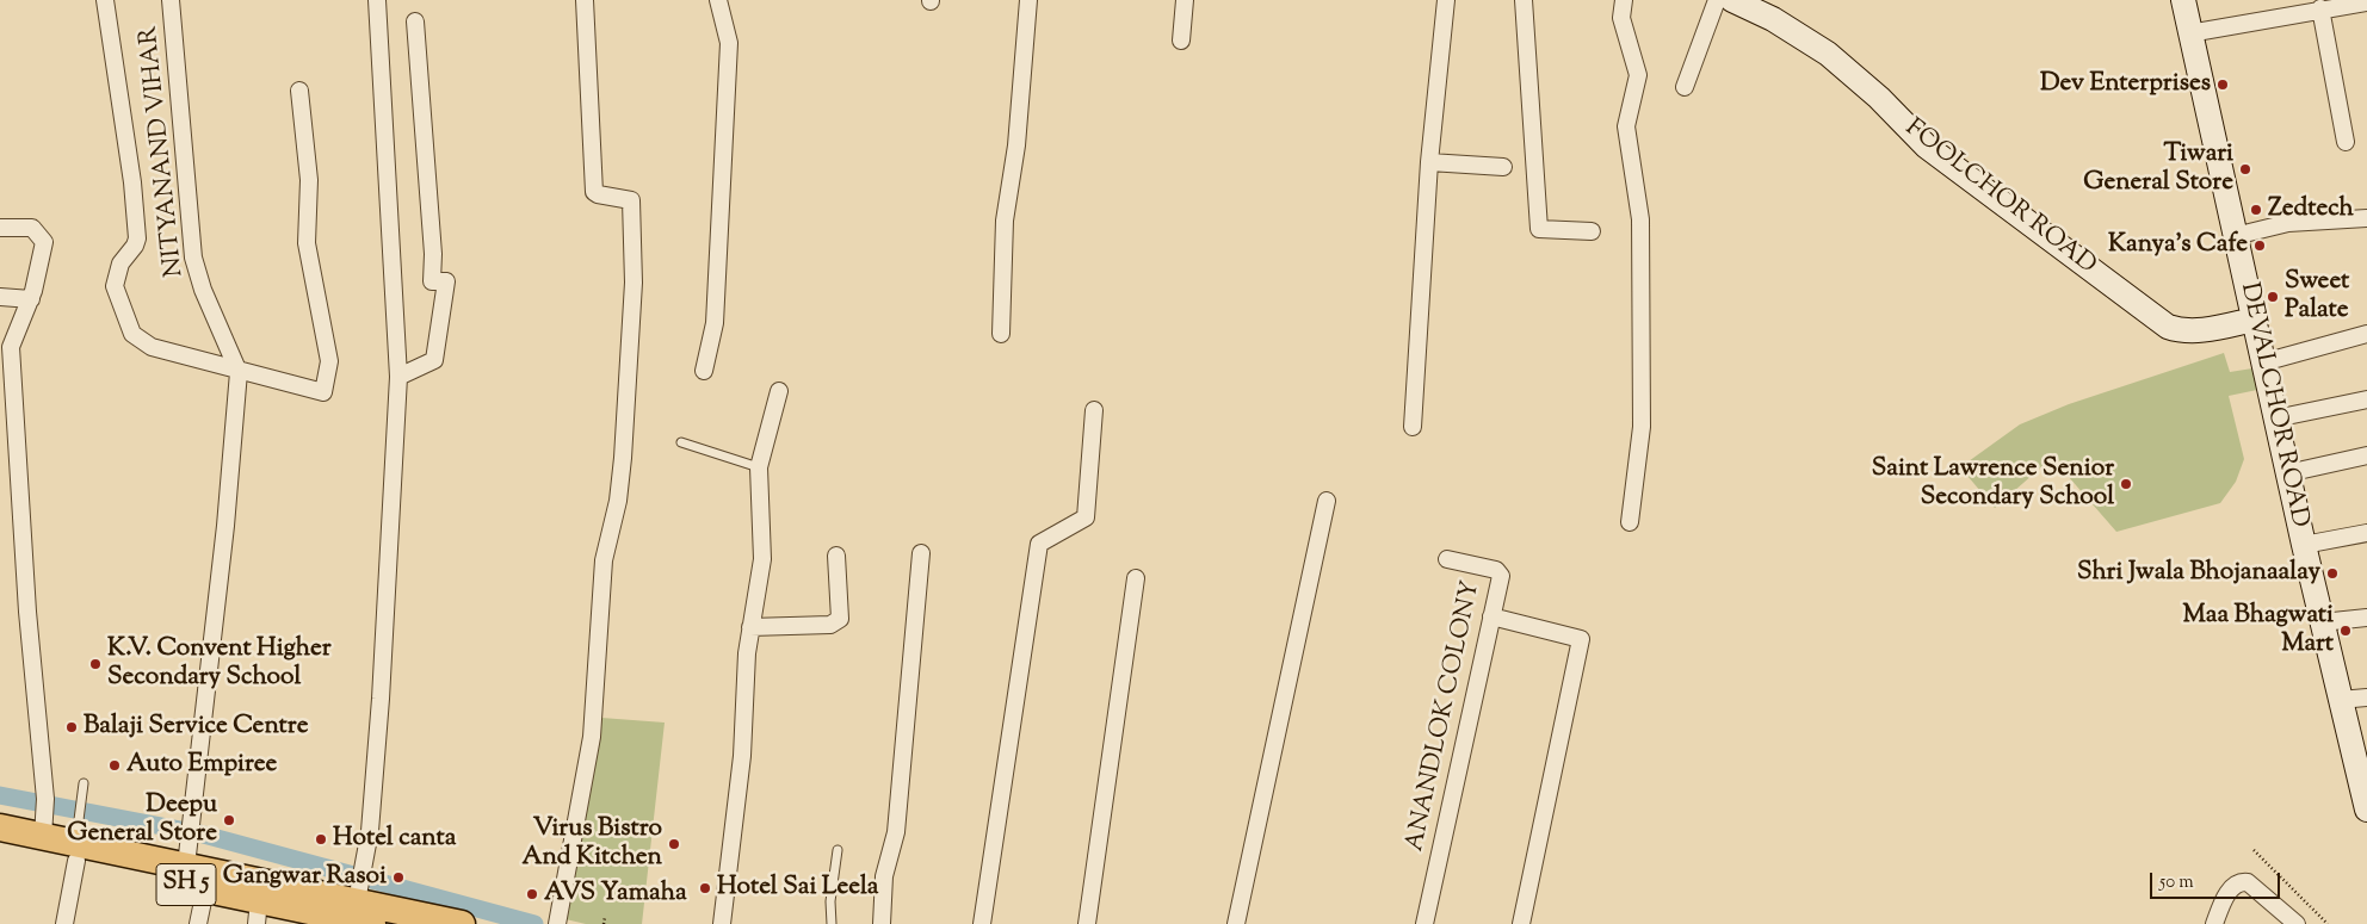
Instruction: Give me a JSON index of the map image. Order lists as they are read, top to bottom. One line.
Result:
{"streets":{"main road":["FOOLCHOR ROAD","DEVALCHOR ROAD","SH 5"],"street":["NITYANAND VIHAR","ANANDLOK COLONY"]},"crossings":[["FOOLCHOR ROAD","DEVALCHOR ROAD"]],"places":["Dev Enterprises","Tiwari General Store","Zedtech","Kanya's Cafe","Sweet Palate","Saint Lawrence Senior Secondary School","Shri Jwala Bhojanaalay","Maa Bhagwati Mart","K.V. Convent Higher Secondary School","Balaji Service Centre","Auto Empiree","Deepu General Store","Hotel canta","Virus Bistro And Kitchen","Gangwar Rasoi","Hotel Sai Leela","AVS Yamaha"],"scale_bar":"50 m"}
